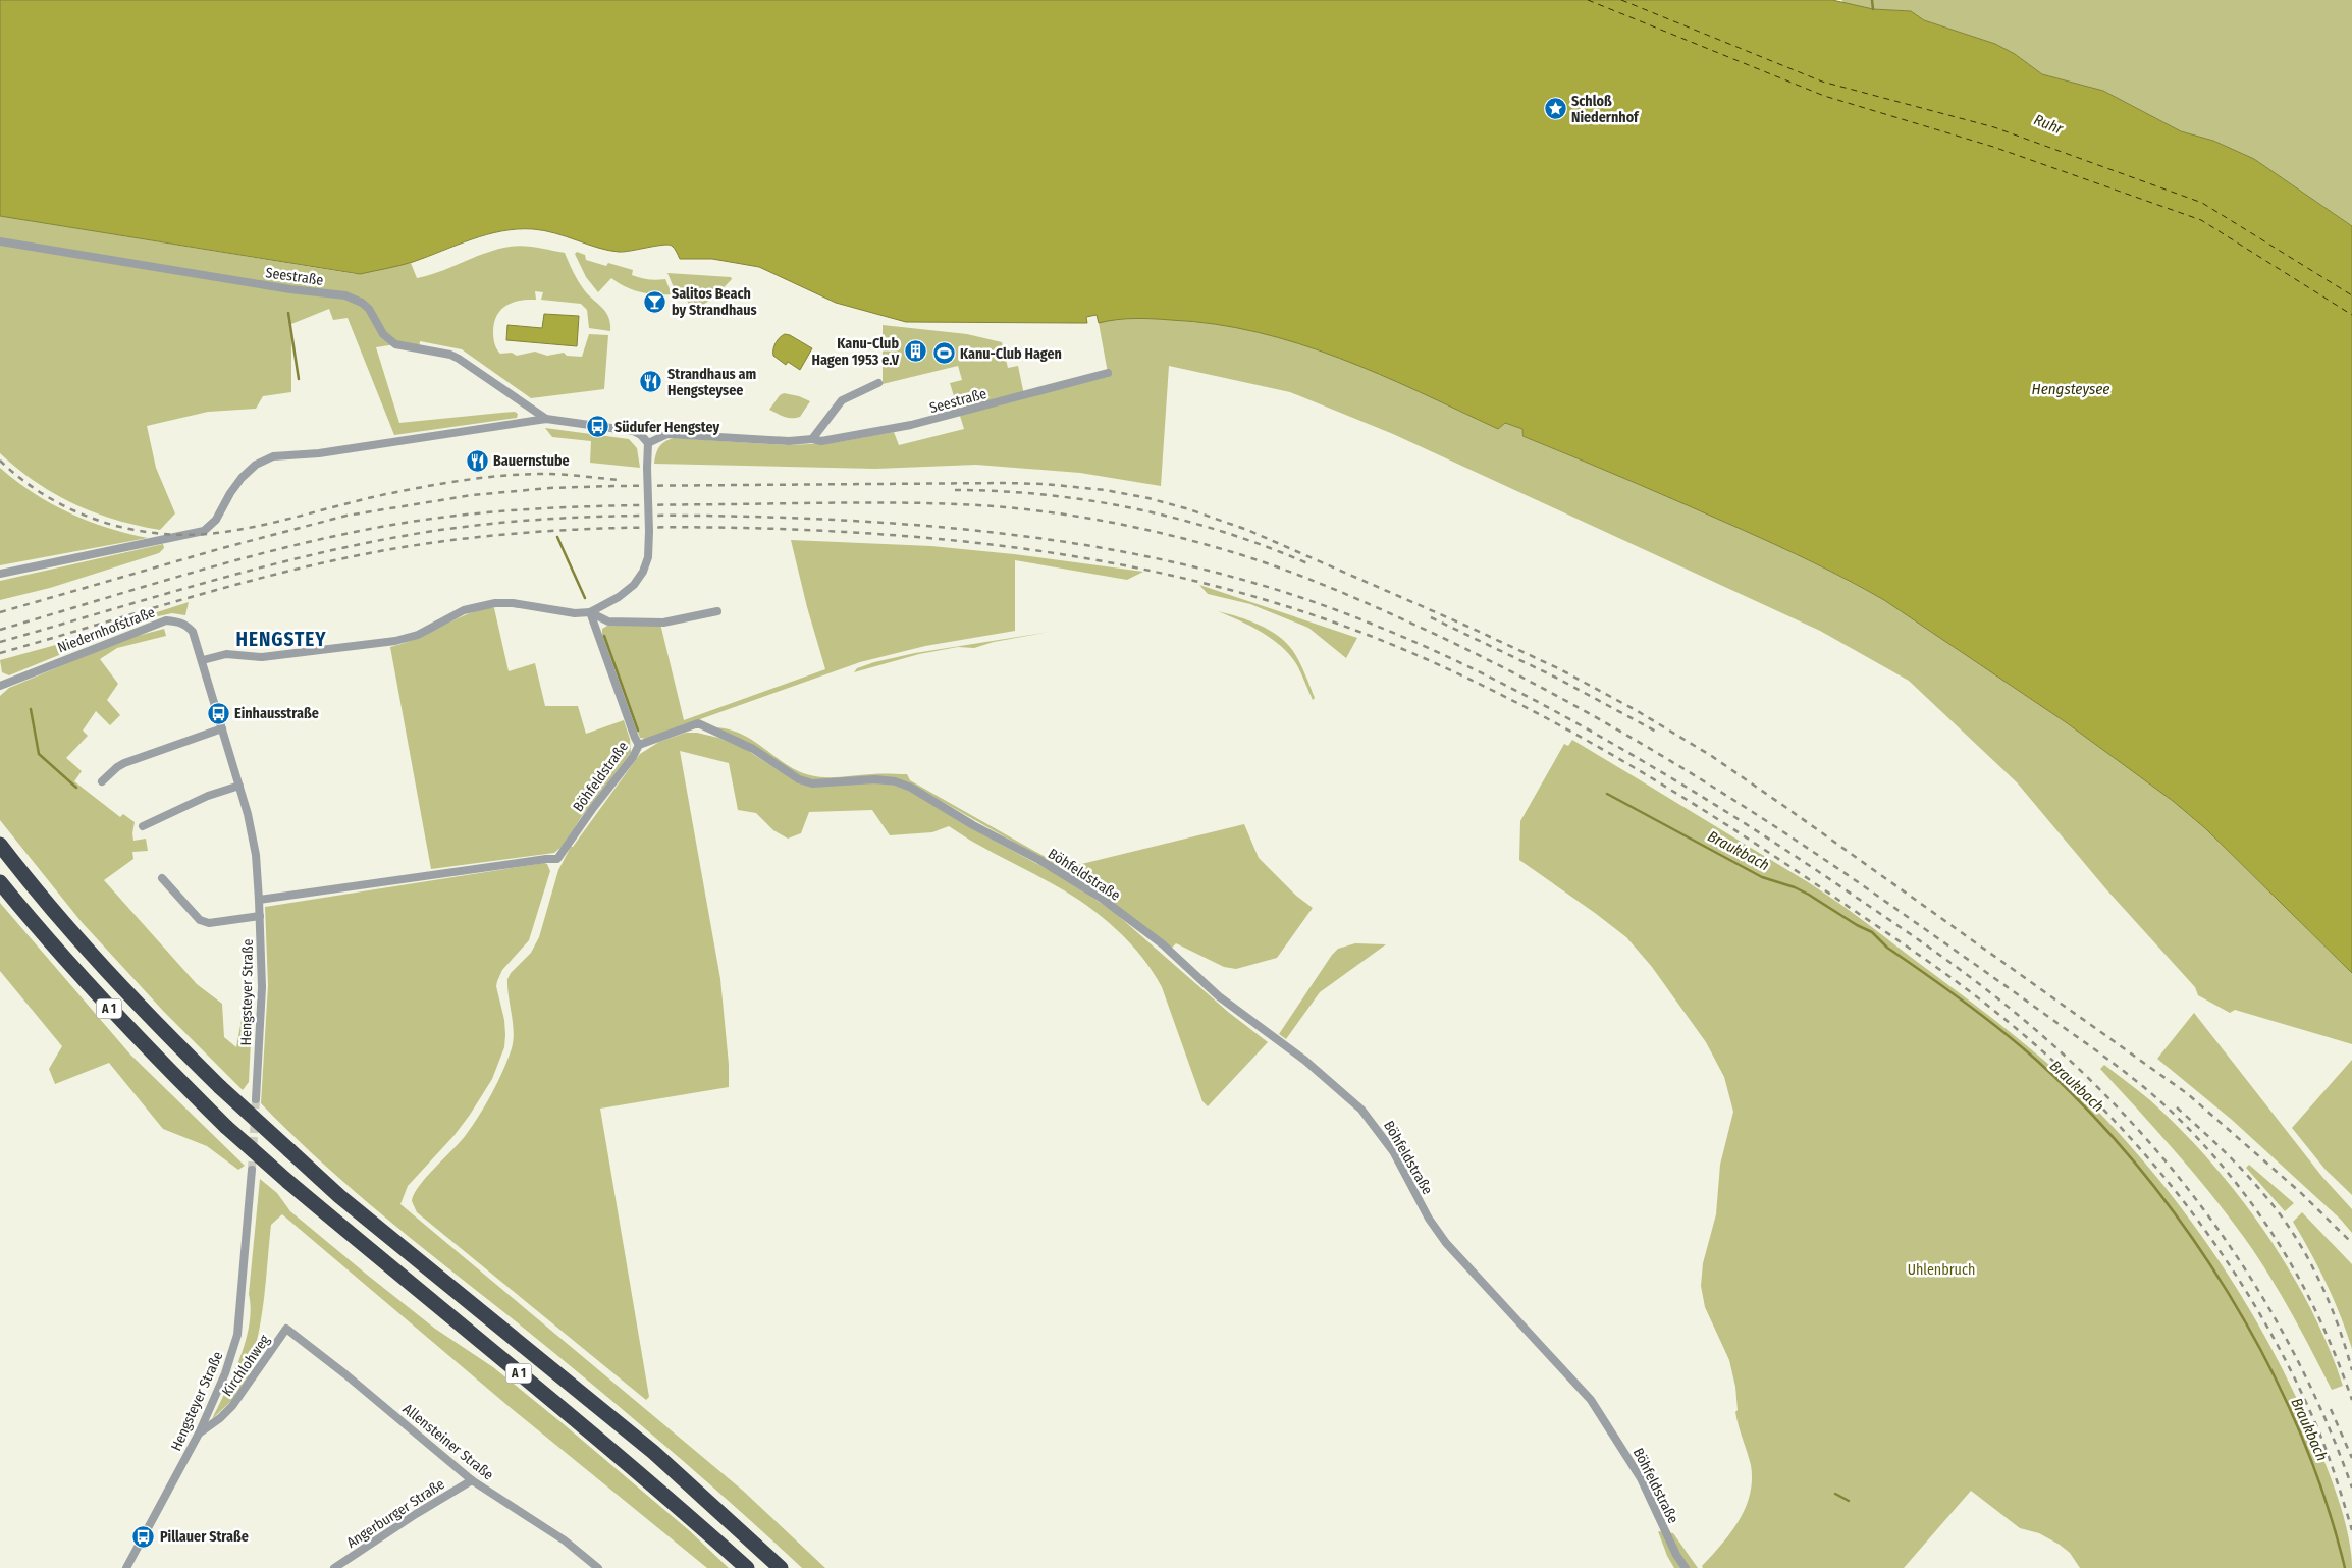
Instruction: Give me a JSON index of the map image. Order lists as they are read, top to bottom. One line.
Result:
{"streets":{"highway":["A 1"],"street":["Seestraße","Niedernhofstraße","Böhfeldstraße","Hengsteyer Straße","Kirchlohweg","Allensteiner Straße","Angerburger Straße"]},"crossings":[["Niedernhofstraße","Hengsteyer Straße"],["Böhfeldstraße","Hengsteyer Straße"],["Hengsteyer Straße","Kirchlohweg"],["Kirchlohweg","Allensteiner Straße"],["Allensteiner Straße","Angerburger Straße"]],"districts":["HENGSTEY"],"water":["Ruhr","Hengsteysee","Braukbach"],"parks":["Uhlenbruch"],"places":{"place":["Schloß Niedernhof"],"bar":["Salitos Beach by Strandhaus"],"building":["Kanu-Club Hagen 1953 e.V"],"sports":["Kanu-Club Hagen"],"restaurant":["Strandhaus am Hengsteysee","Bauernstube"],"bus stop":["Südufer Hengstey","Einhausstraße","Pillauer Straße"]}}
